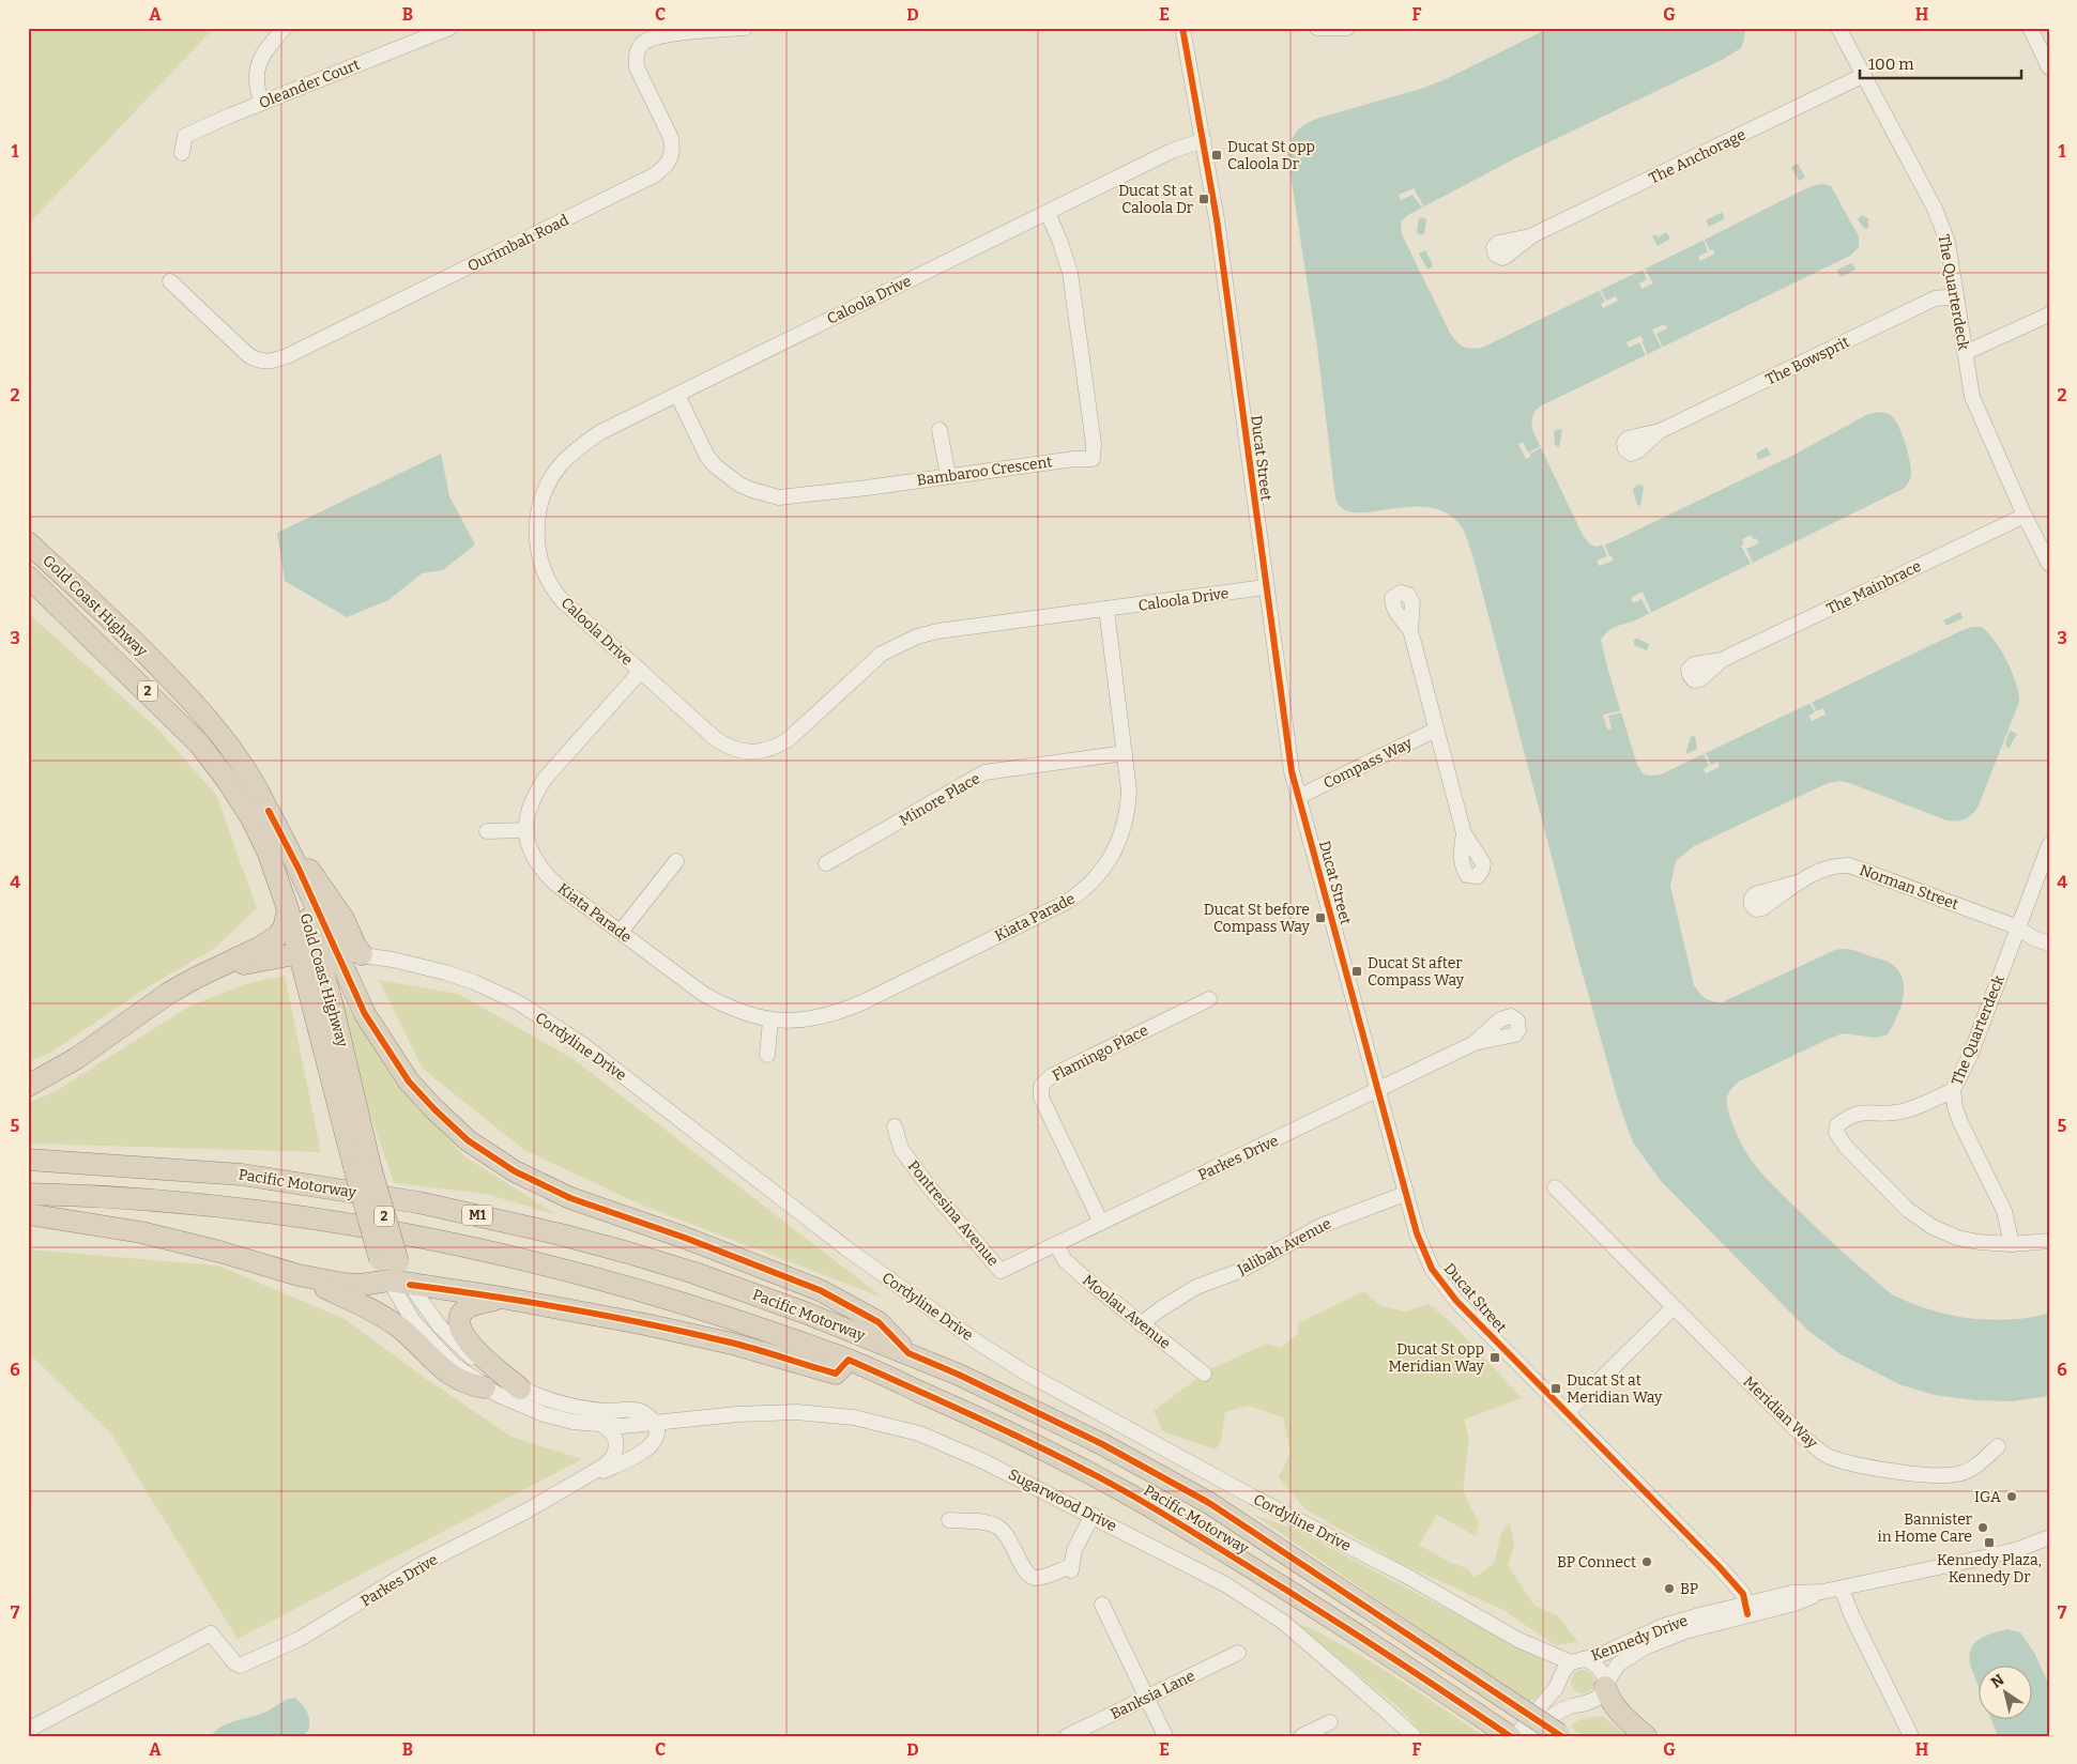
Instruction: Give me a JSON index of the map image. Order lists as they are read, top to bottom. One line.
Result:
{"streets":{"highway":["Gold Coast Highway","2","Pacific Motorway","M1"],"street":["Oleander Court","The Anchorage","Ourimbah Road","The Quarterdeck","Caloola Drive","The Bowsprit","Ducat Street","Bambaroo Crescent","The Mainbrace","Compass Way","Minore Place","Norman Street","Kiata Parade","Cordyline Drive","Flamingo Place","Parkes Drive","Pontresina Avenue","Jalibah Avenue","Moolau Avenue","Meridian Way","Sugarwood Drive","Kennedy Drive","Banksia Lane"]},"crossings":[["The Anchorage","The Quarterdeck"],["The Quarterdeck","The Bowsprit"],["The Quarterdeck","The Mainbrace"],["The Quarterdeck","Norman Street"],["Caloola Drive","Ducat Street"],["Caloola Drive","Bambaroo Crescent"],["Caloola Drive","Kiata Parade"],["Ducat Street","Compass Way"],["Ducat Street","Parkes Drive"],["Ducat Street","Jalibah Avenue"],["Ducat Street","Kennedy Drive"],["Gold Coast Highway","Cordyline Drive"],["Gold Coast Highway","Sugarwood Drive"],["Minore Place","Kiata Parade"],["Cordyline Drive","Kennedy Drive"],["Flamingo Place","Parkes Drive"],["Parkes Drive","Pontresina Avenue"],["Parkes Drive","Moolau Avenue"],["Parkes Drive","Sugarwood Drive"],["Jalibah Avenue","Moolau Avenue"]],"places":{"transit":["Ducat St opp Caloola Dr","Ducat St at Caloola Dr","Ducat St before Compass Way","Ducat St after Compass Way","Ducat St opp Meridian Way","Ducat St at Meridian Way","Kennedy Plaza, Kennedy Dr"],"other":["IGA","Bannister in Home Care","BP Connect","BP"]},"scale_bar":"100 m","north":"top left","grid":{"columns":["A","B","C","D","E","F","G","H"],"rows":["1","2","3","4","5","6","7"]}}
